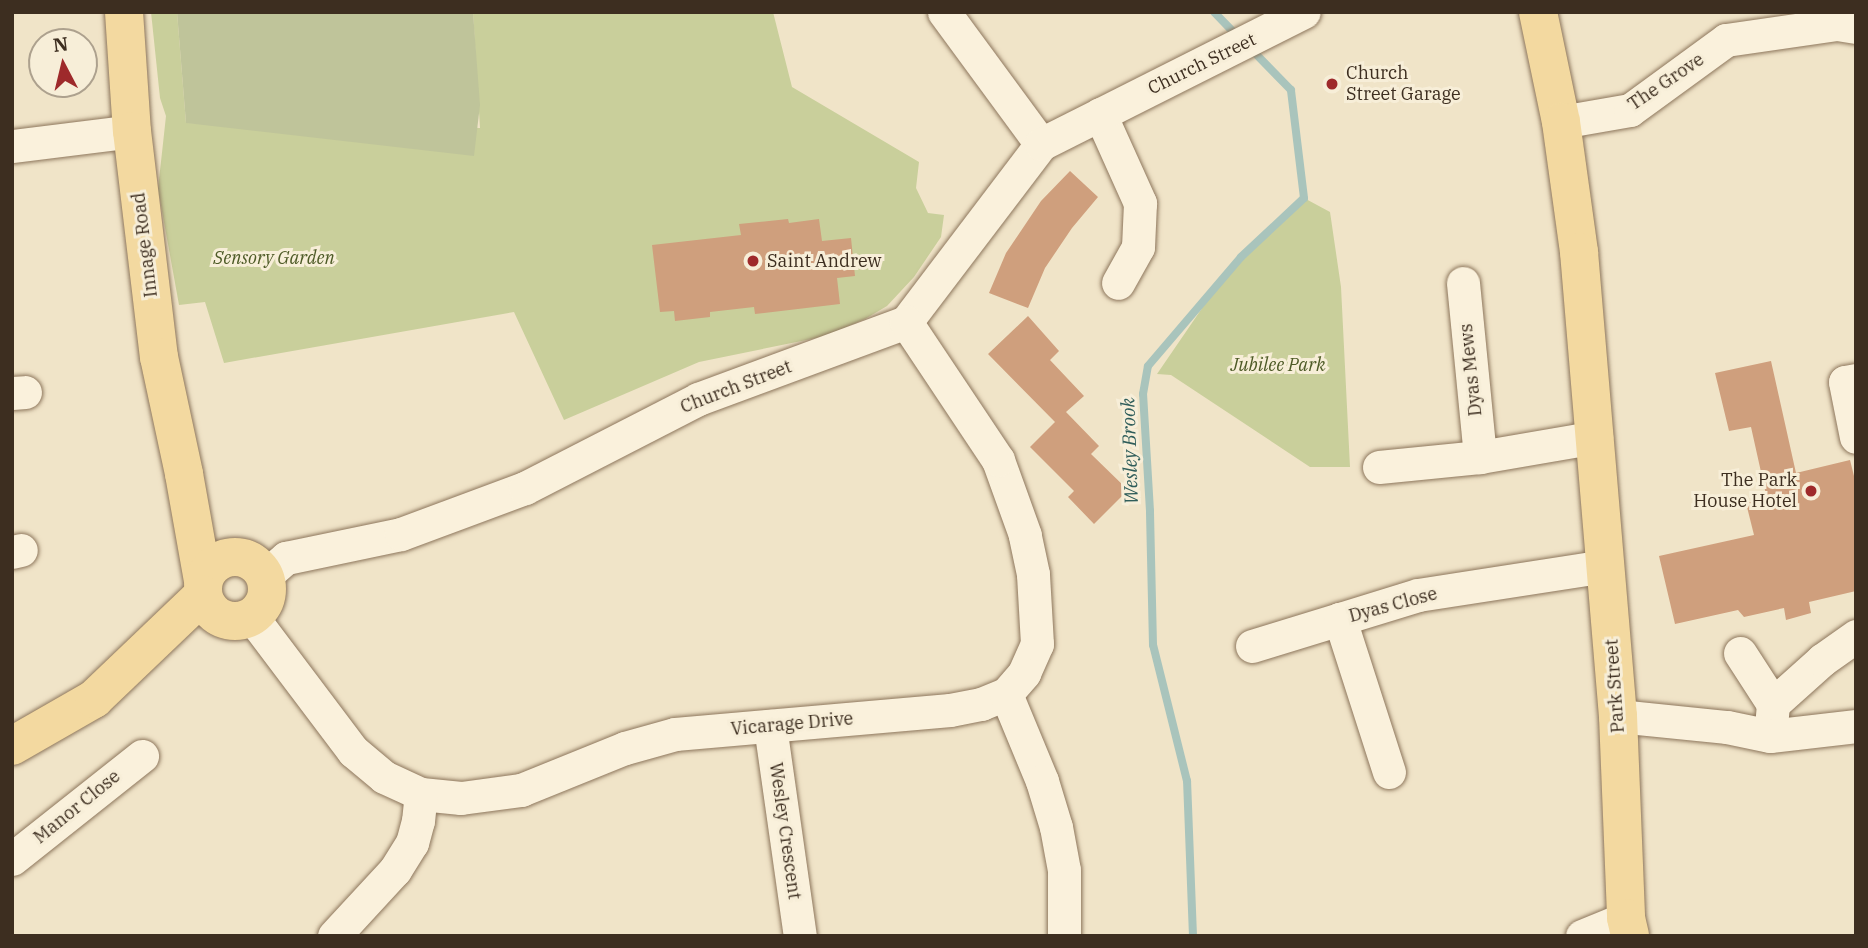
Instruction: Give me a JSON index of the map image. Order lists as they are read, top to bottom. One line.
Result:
{"streets":{"main road":["Innage Road","Park Street"],"street":["Church Street","The Grove","Dyas Mews","Dyas Close","Vicarage Drive","Manor Close","Wesley Crescent"]},"crossings":[["Church Street","Innage Road"],["Church Street","Vicarage Drive"],["The Grove","Park Street"],["Innage Road","Vicarage Drive"],["Dyas Close","Park Street"],["Vicarage Drive","Wesley Crescent"]],"water":["Wesley Brook"],"parks":["Sensory Garden","Jubilee Park"],"places":["Church Street Garage","Saint Andrew","The Park House Hotel"],"north":"top"}
